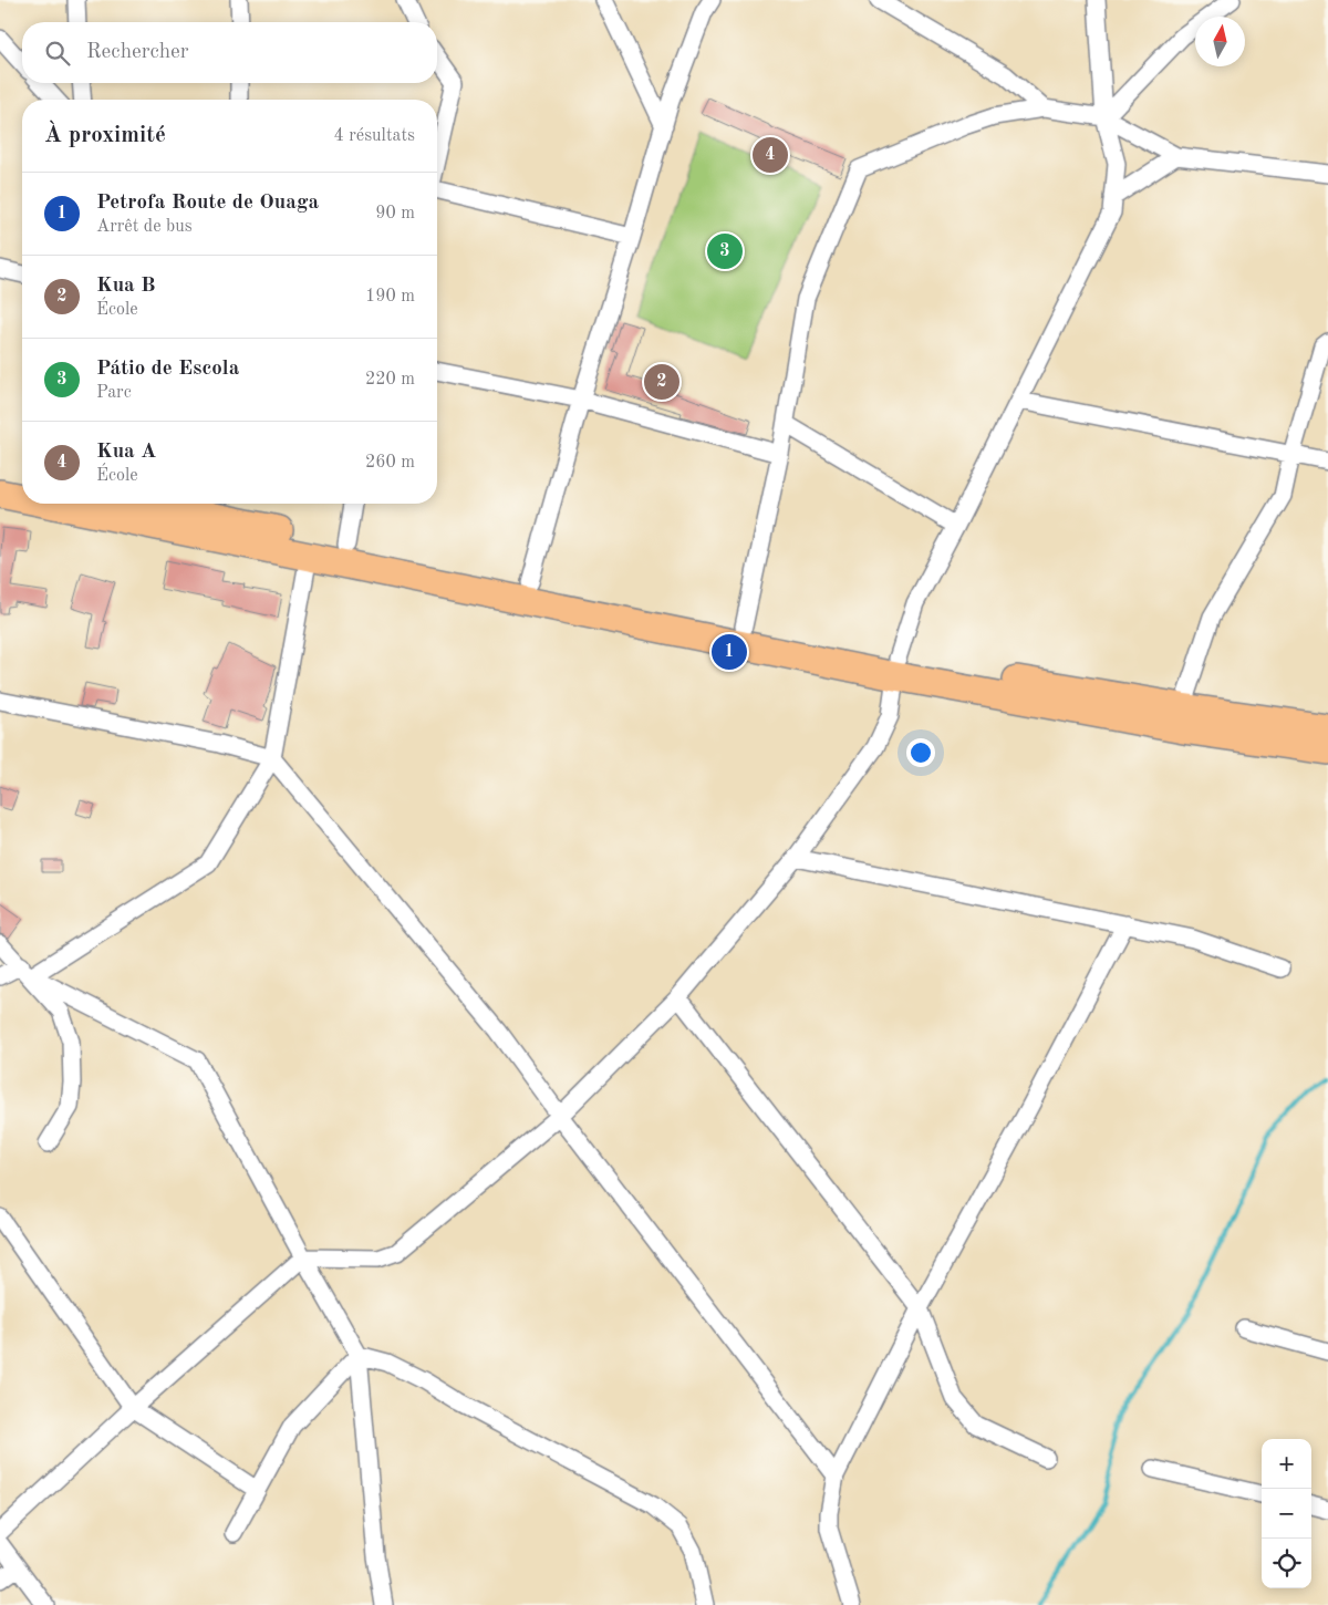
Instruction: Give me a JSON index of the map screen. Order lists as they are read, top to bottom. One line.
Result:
{"north":"top","page":{"search":"Rechercher","heading":["À proximité","4 résultats"],"pins":["4","3","2","1"],"list":[{"mark":"1","name":"Petrofa Route de Ouaga","note":"Arrêt de bus","value":"90 m"},{"mark":"2","name":"Kua B","note":"École","value":"190 m"},{"mark":"3","name":"Pátio de Escola","note":"Parc","value":"220 m"},{"mark":"4","name":"Kua A","note":"École","value":"260 m"}],"map_buttons":["+","−"]}}
